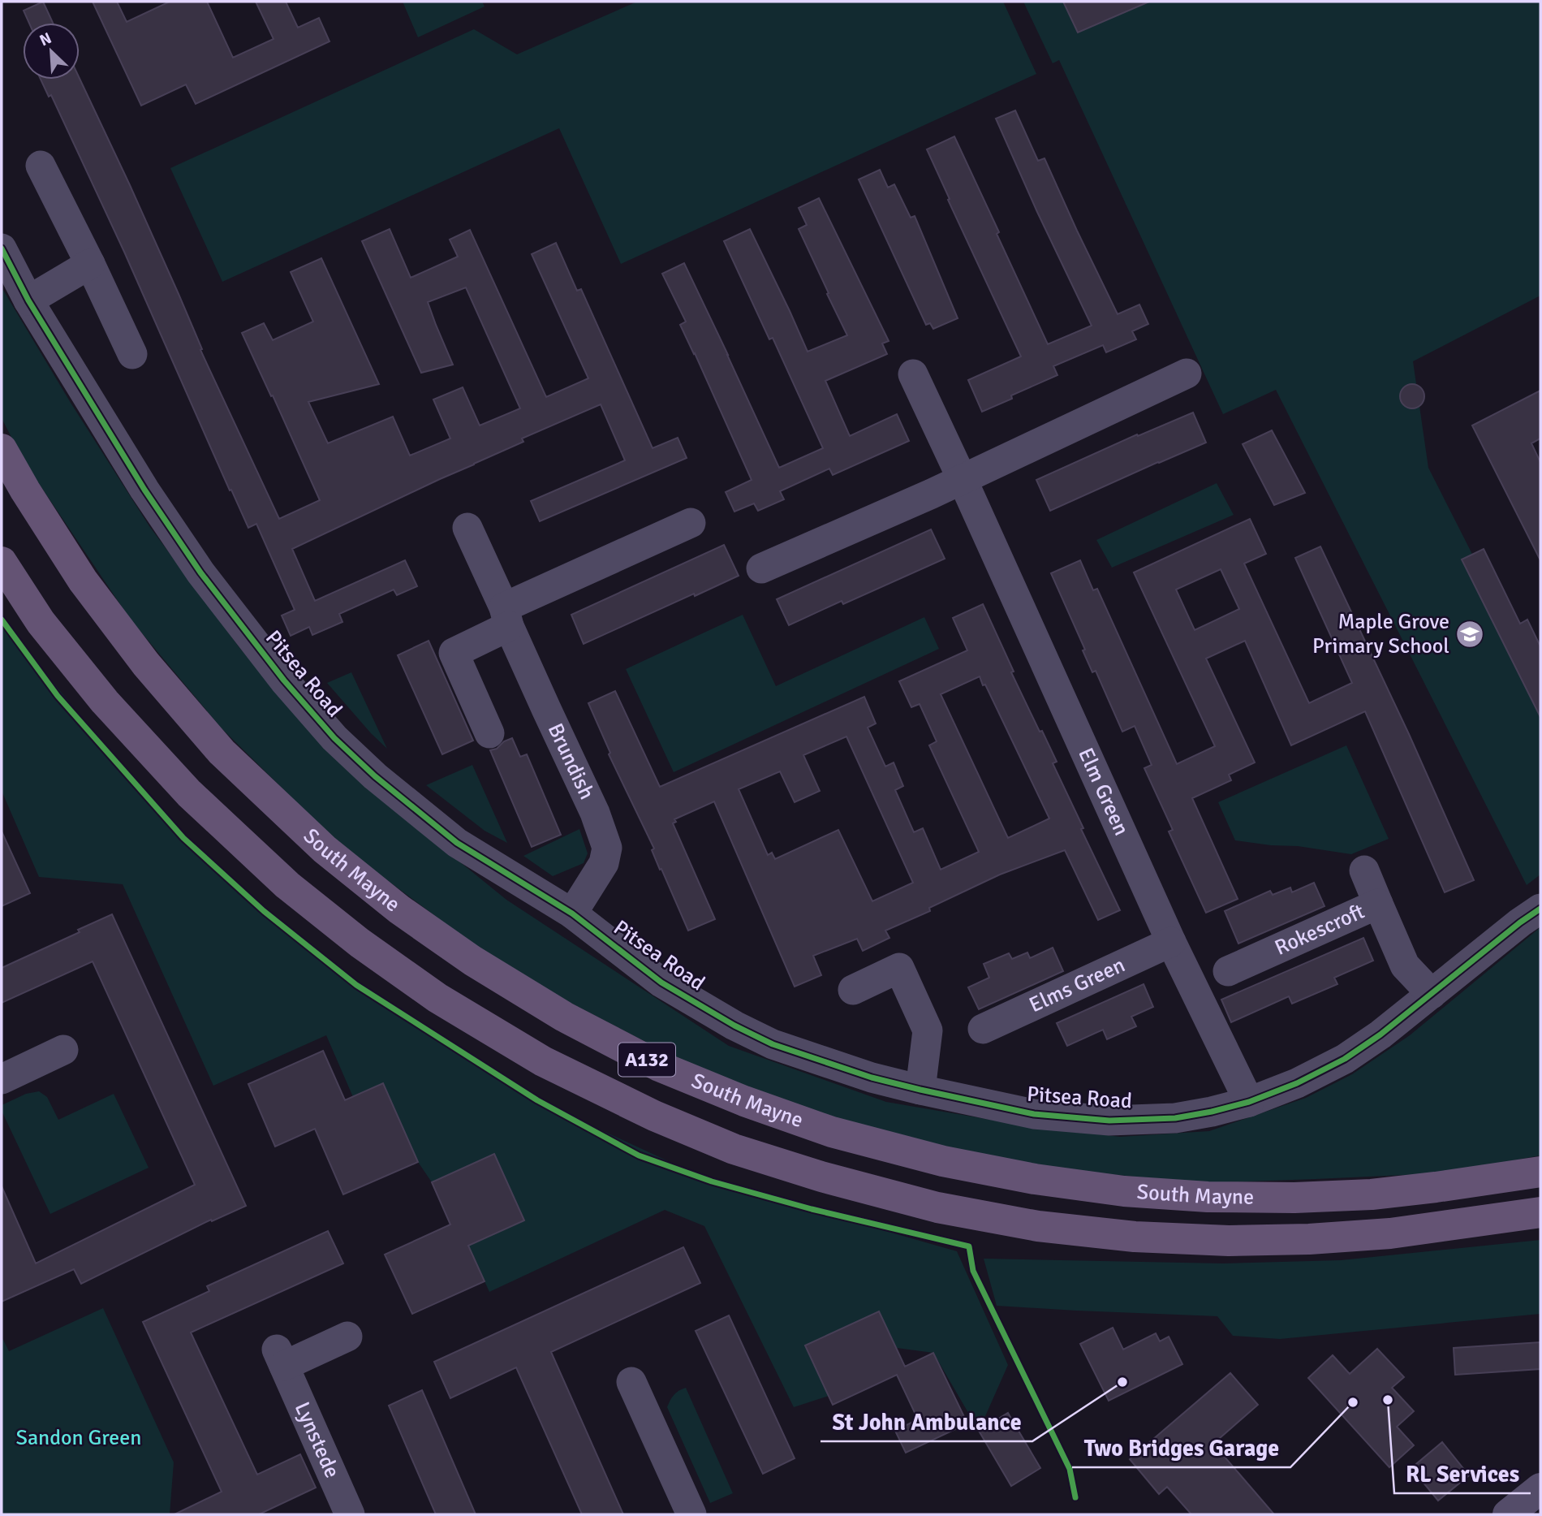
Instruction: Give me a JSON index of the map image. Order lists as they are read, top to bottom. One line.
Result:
{"streets":{"main road":["South Mayne","A132"],"street":["Pitsea Road","Brundish","Elm Green","Rokescroft","Elms Green","Lynstede"]},"crossings":[["Pitsea Road","Brundish"],["Pitsea Road","Elm Green"],["Pitsea Road","Rokescroft"],["Elm Green","Elms Green"]],"parks":["Sandon Green"],"places":{"school or university":["Maple Grove Primary School"],"other":["St John Ambulance","RL Services","Two Bridges Garage"]},"north":"top left"}
